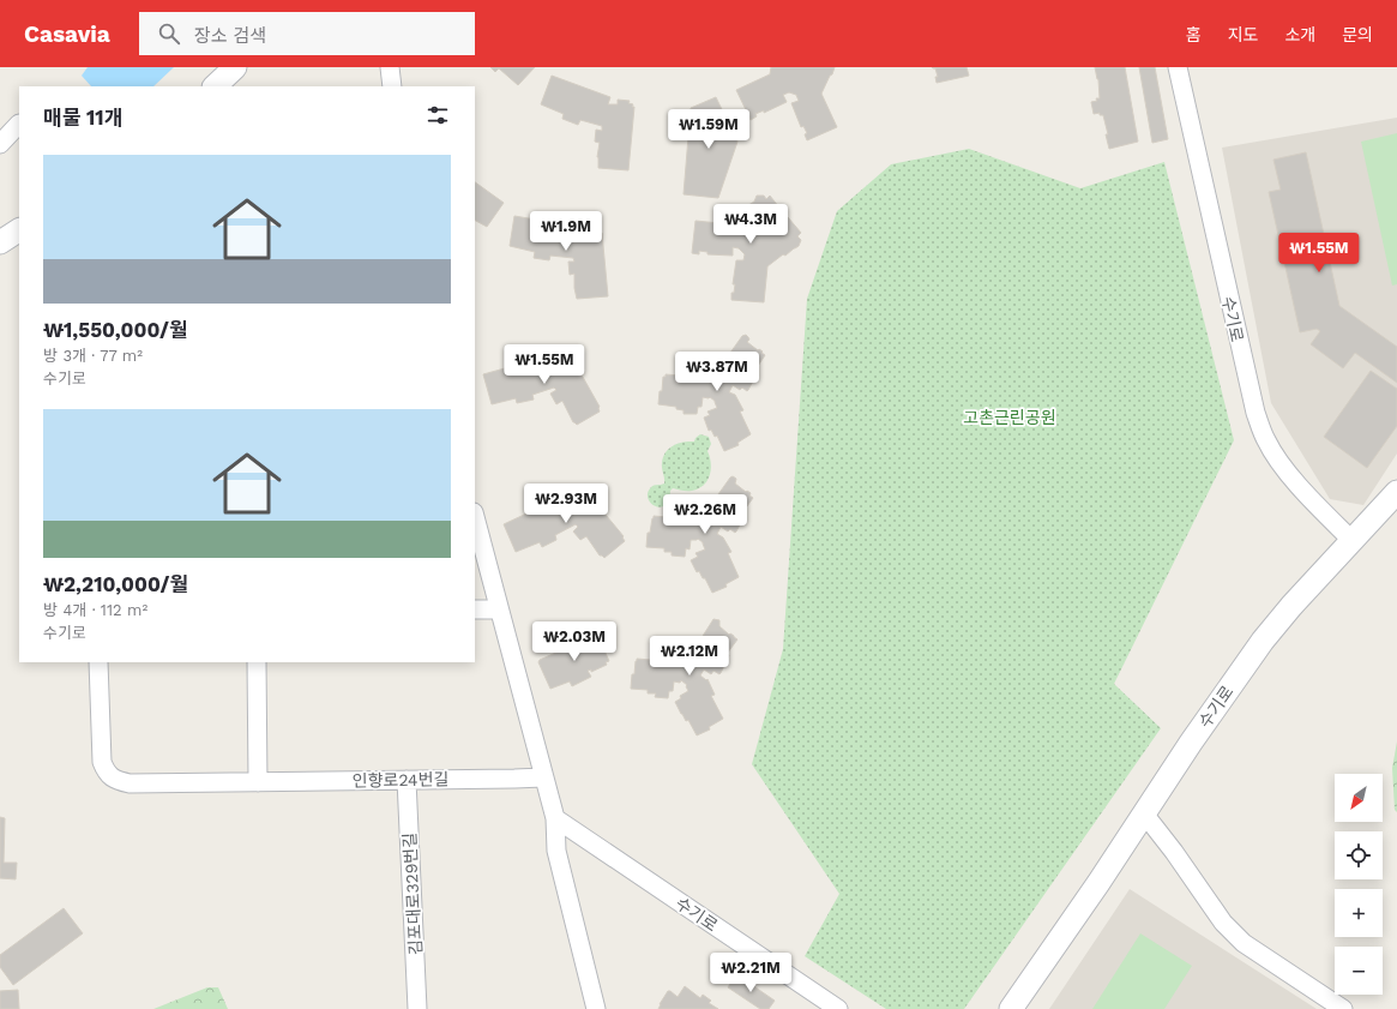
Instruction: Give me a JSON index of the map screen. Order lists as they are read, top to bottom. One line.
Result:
{"streets":{"street":["수기로","인향로24번길","김포대로329번길"]},"crossings":[["인향로24번길","김포대로329번길"]],"parks":["고촌근린공원"],"north":"bottom left","page":{"header":"Casavia","search":"장소 검색","nav":["홈","지도","소개","문의"],"heading":"매물 11개","price":["₩1.59M","₩4.3M","₩1.9M","₩1.55M","₩1.55M","₩3.87M","₩2.93M","₩2.26M","₩2.03M","₩2.12M","₩2.21M"],"list":[{"name":"₩1,550,000/월","note":"방 3개 · 77 m² · 수기로"},{"name":"₩2,210,000/월","note":"방 4개 · 112 m² · 수기로"}],"map_buttons":["+","−"]}}
